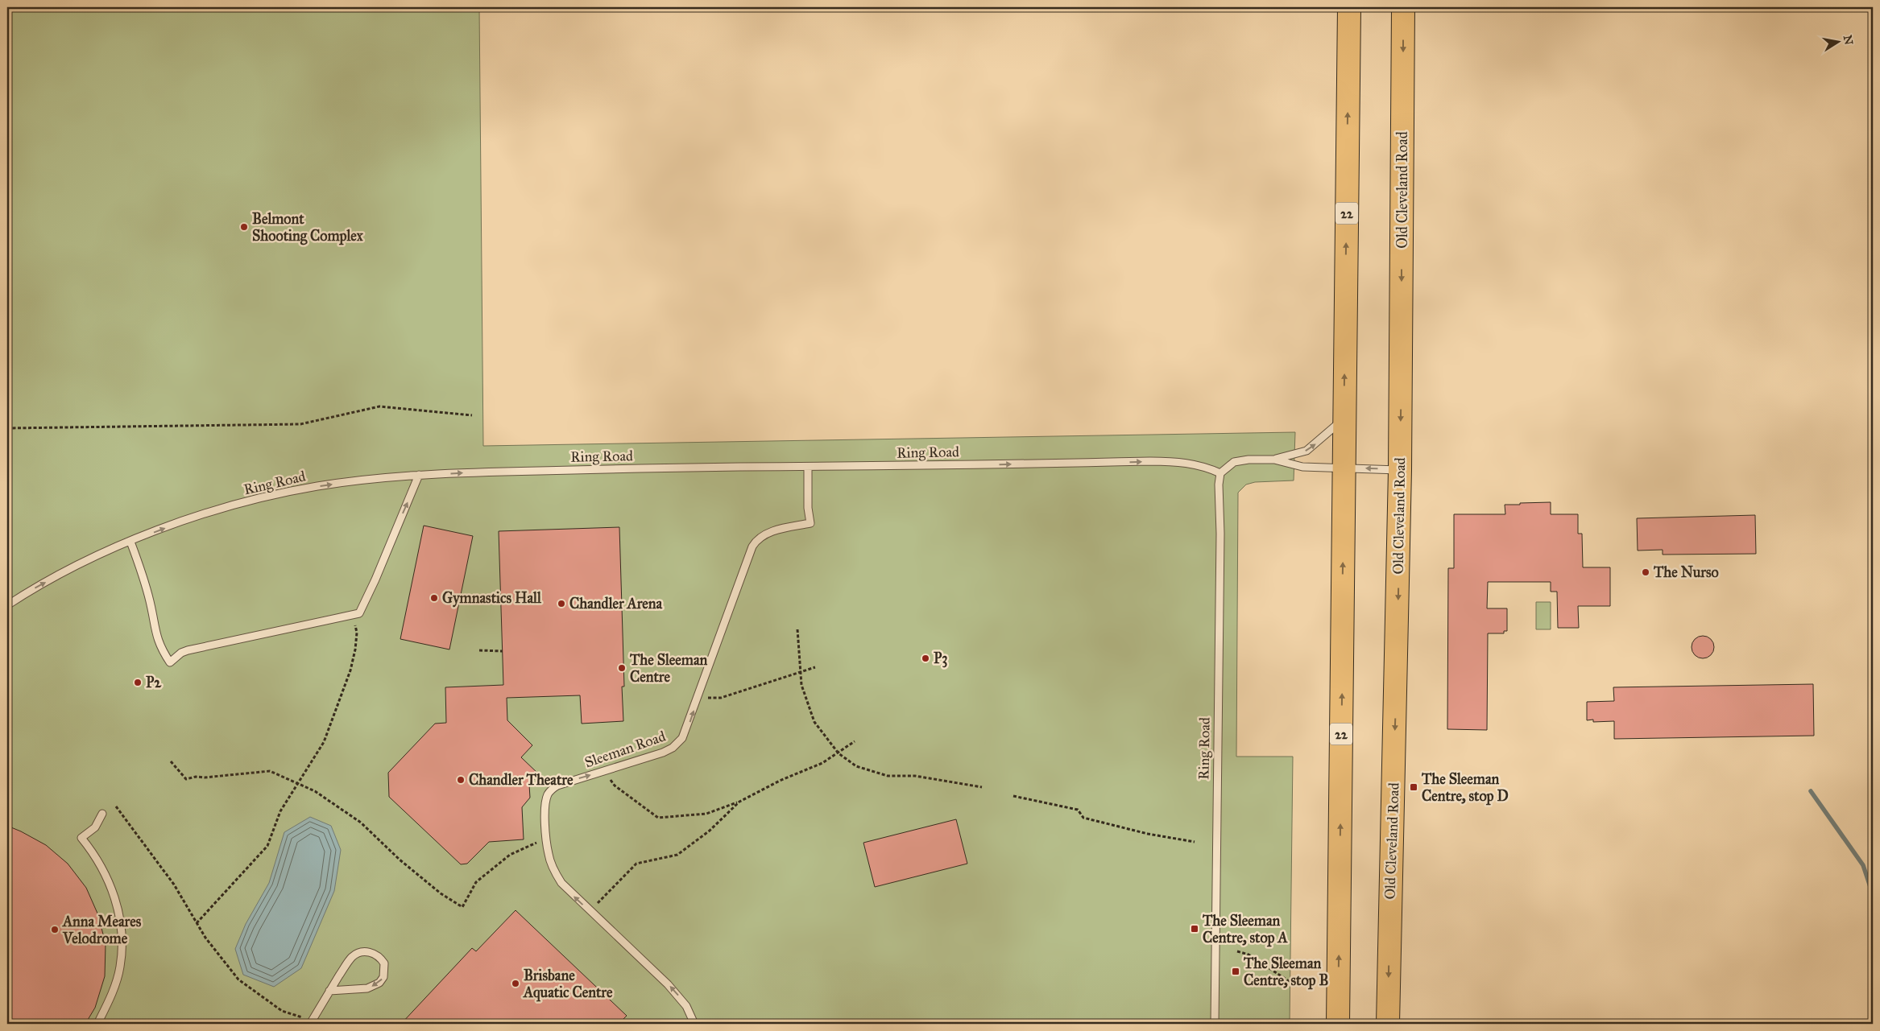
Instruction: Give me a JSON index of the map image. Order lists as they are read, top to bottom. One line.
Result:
{"streets":{"highway":["Old Cleveland Road","22"],"lane":["Ring Road","Sleeman Road"]},"crossings":[["Ring Road","Sleeman Road"]],"one_way":["Ring Road"],"places":{"other":["Belmont Shooting Complex","The Nurso","Gymnastics Hall","Chandler Arena","P3","The Sleeman Centre","P2","Chandler Theatre","Anna Meares Velodrome","Brisbane Aquatic Centre"],"transit":["The Sleeman Centre, stop D","The Sleeman Centre, stop A","The Sleeman Centre, stop B"]},"north":"right"}
